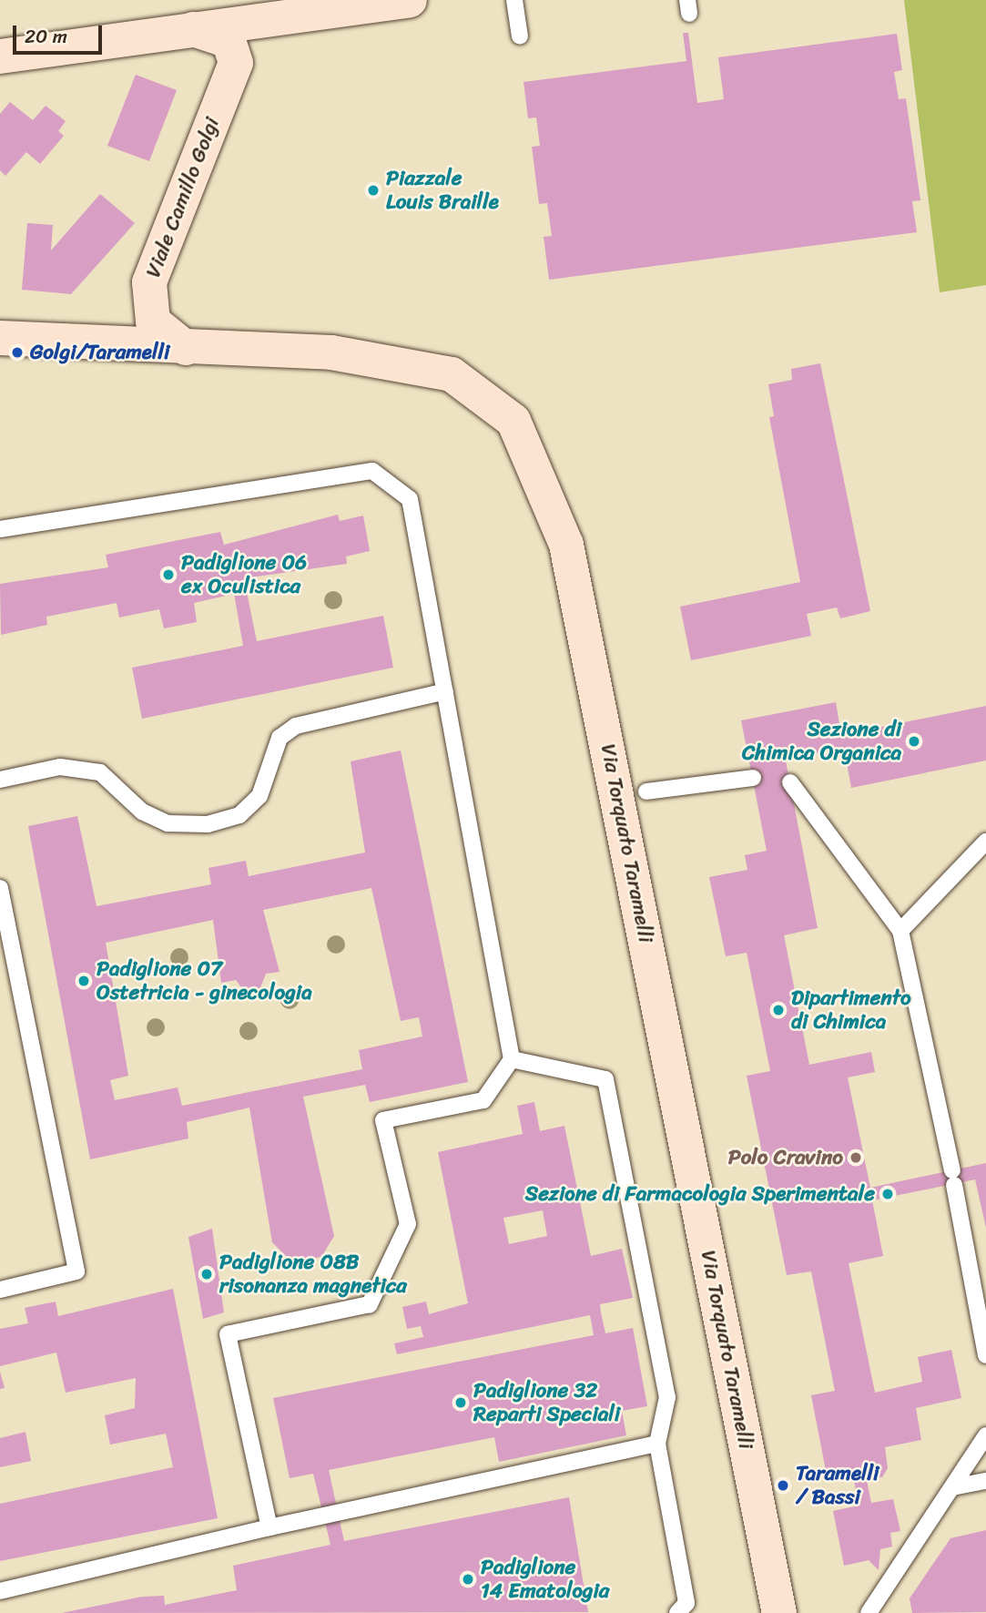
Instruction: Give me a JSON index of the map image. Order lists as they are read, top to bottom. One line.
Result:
{"streets":{"main road":["Viale Camillo Golgi","Via Torquato Taramelli"]},"crossings":[["Viale Camillo Golgi","Via Torquato Taramelli"]],"places":["Piazzale Louis Braille","Golgi/Taramelli","Padiglione 06 ex Oculistica","Sezione di Chimica Organica","Padiglione 07 Ostetricia - ginecologia","Dipartimento di Chimica","Polo Cravino","Sezione di Farmacologia Sperimentale","Padiglione 08B risonanza magnetica","Padiglione 32 Reparti Speciali","Taramelli / Bassi","Padiglione 14 Ematologia"],"scale_bar":"20 m"}
